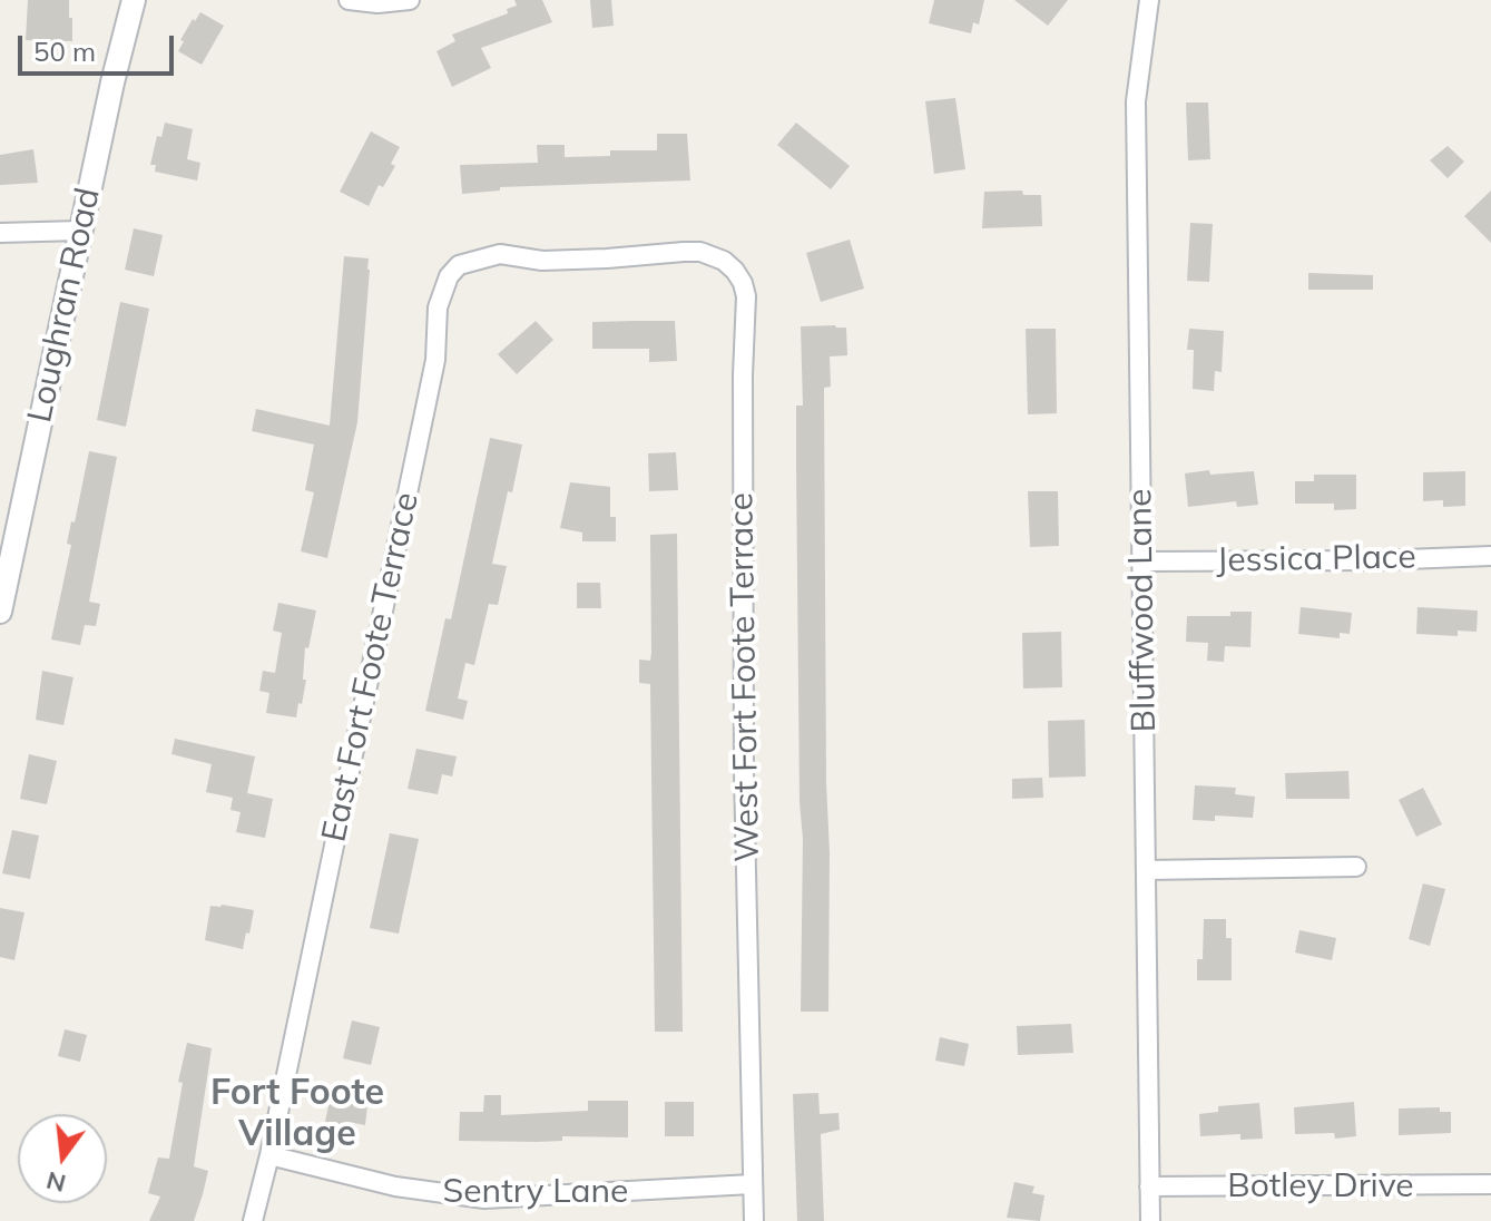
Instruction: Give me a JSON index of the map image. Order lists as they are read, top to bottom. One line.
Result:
{"streets":{"street":["Loughran Road","Jessica Place","Bluffwood Lane","East Fort Foote Terrace","West Fort Foote Terrace","Botley Drive","Sentry Lane"]},"crossings":[["Jessica Place","Bluffwood Lane"],["Bluffwood Lane","Botley Drive"],["East Fort Foote Terrace","West Fort Foote Terrace"],["East Fort Foote Terrace","Sentry Lane"],["West Fort Foote Terrace","Sentry Lane"]],"districts":["Fort Foote Village"],"scale_bar":"50 m","north":"bottom"}
